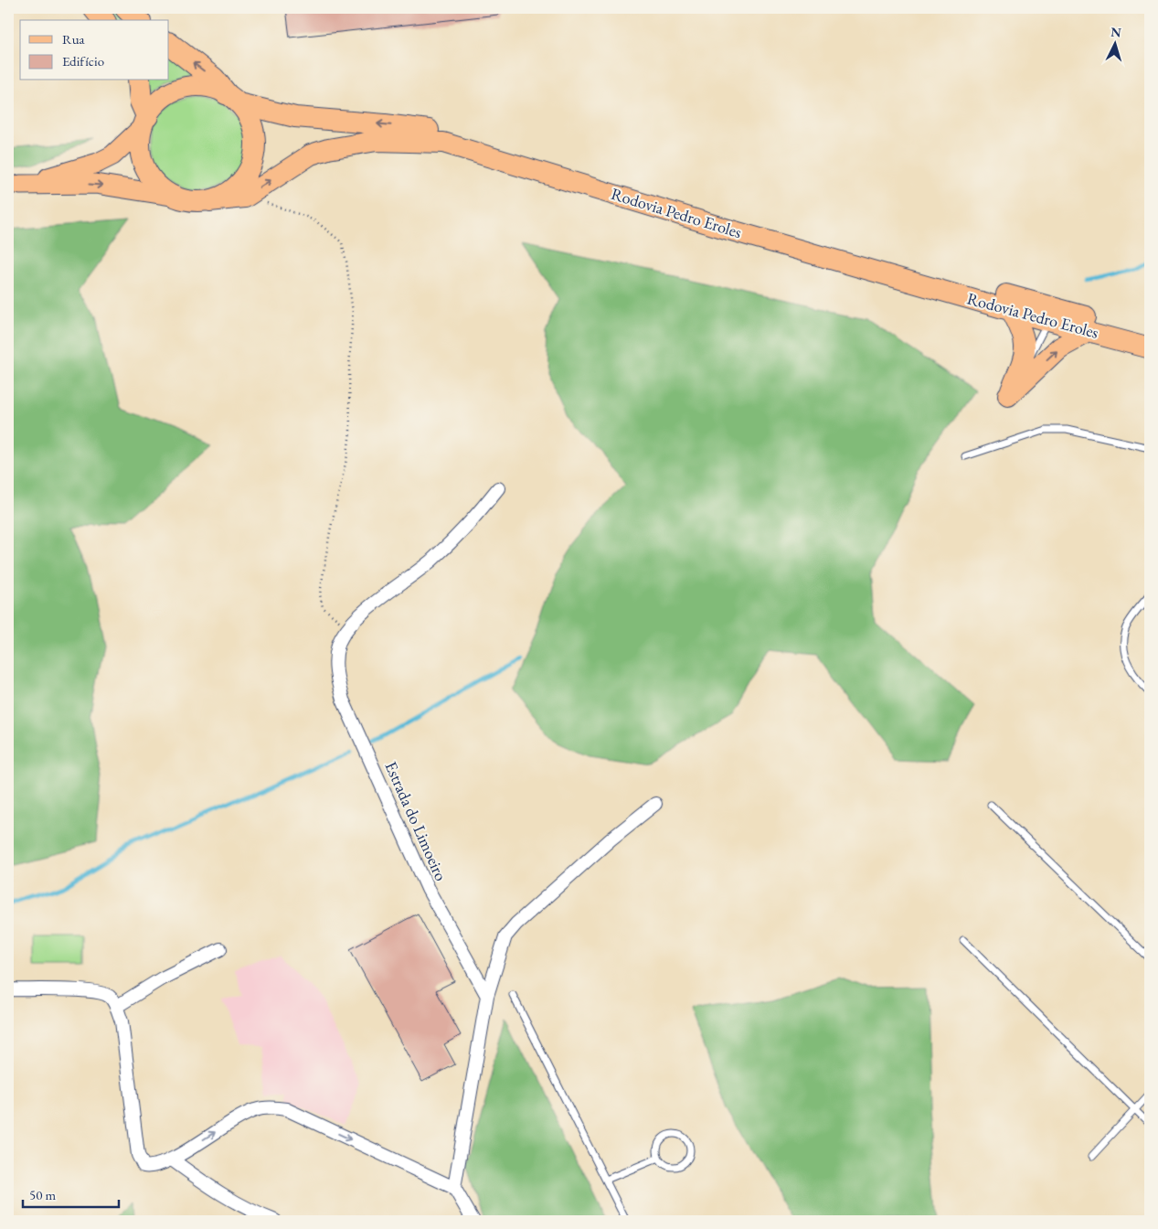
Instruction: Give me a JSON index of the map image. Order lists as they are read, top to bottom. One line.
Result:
{"streets":{"highway":["Rodovia Pedro Eroles"],"street":["Estrada do Limoeiro"]},"legend":["Rua","Edifício"],"scale_bar":"50 m","north":"top"}
